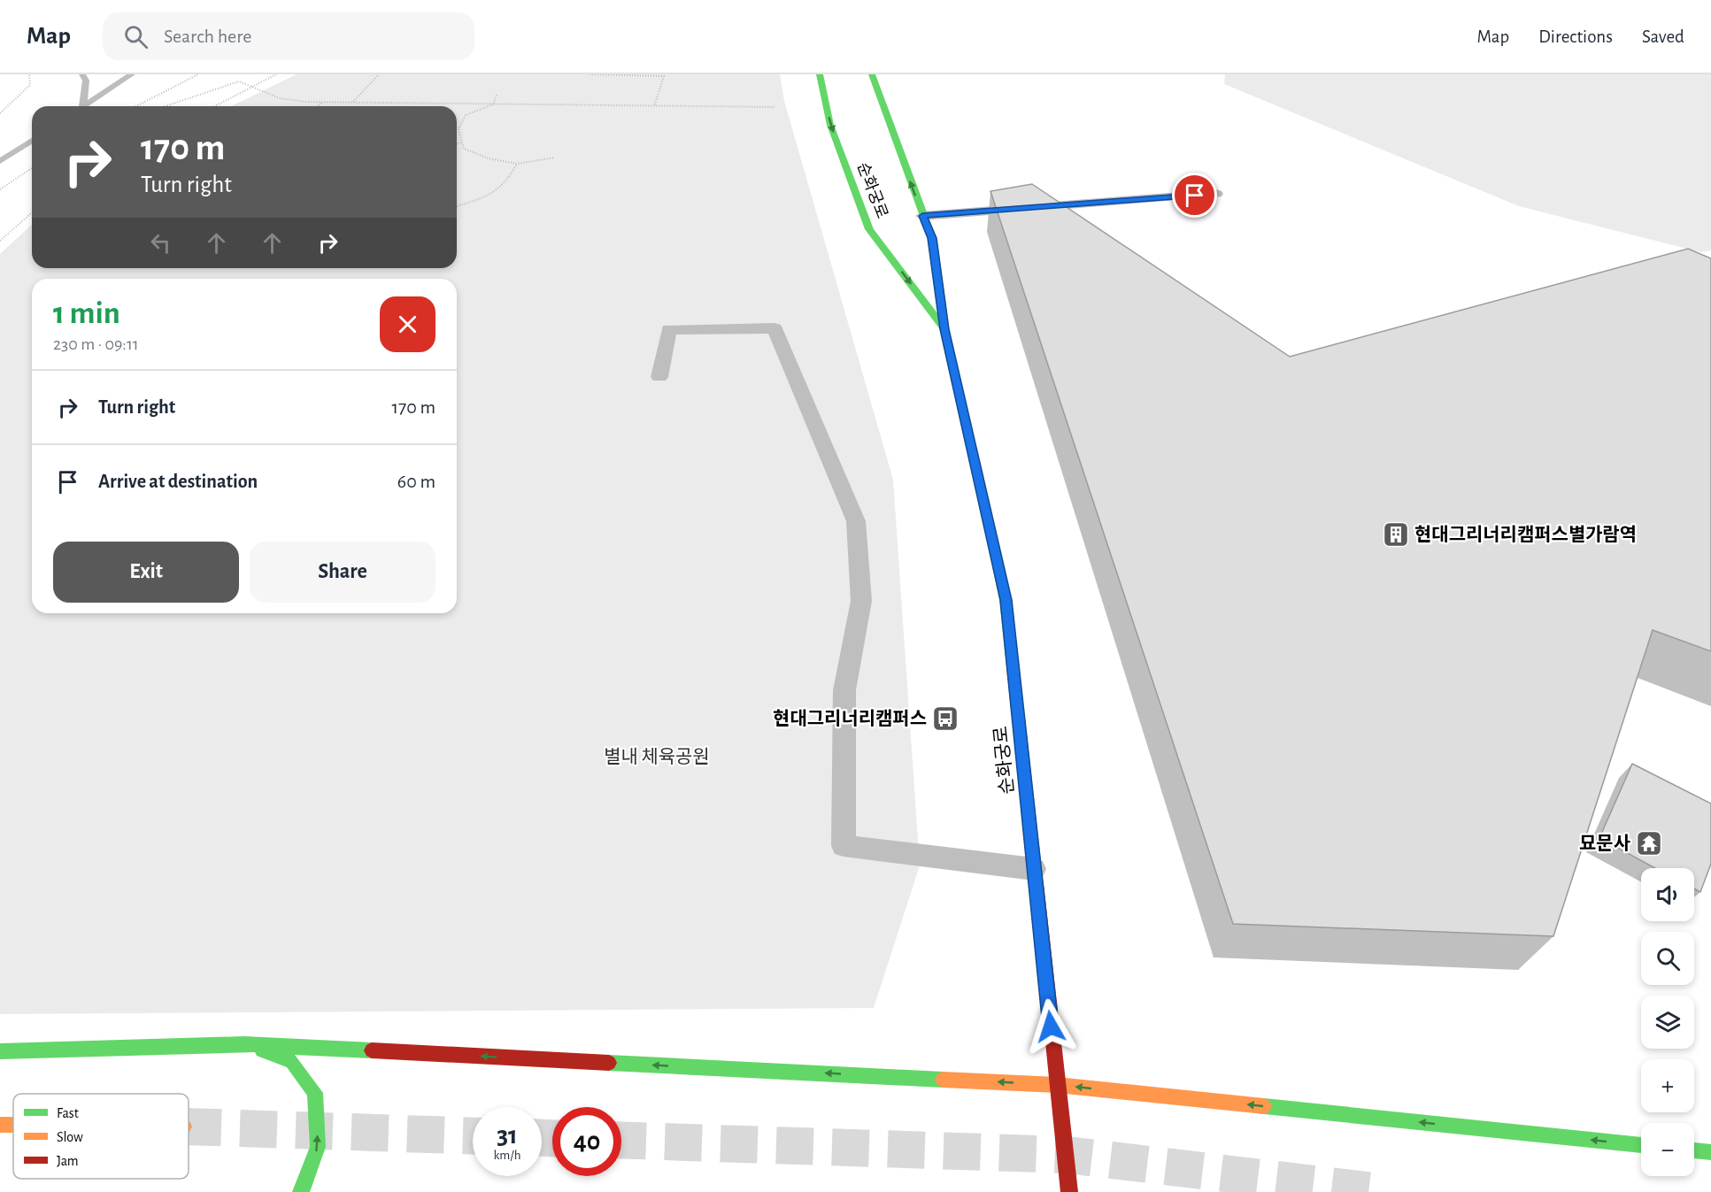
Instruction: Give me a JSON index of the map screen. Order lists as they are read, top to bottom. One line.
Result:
{"streets":{"street":["순화궁로"]},"parks":["별내 체육공원"],"places":{"building":["현대그리너리캠퍼스별가람역"],"bus stop":["현대그리너리캠퍼스"],"temple":["묘문사"]},"legend":["Fast","Slow","Jam"],"page":{"header":"Map","search":"Search here","nav":["Map","Directions","Saved"],"turn":["170 m","Turn right"],"heading":["1 min","230 m · 09:11"],"list":[{"name":"Turn right","value":"170 m"},{"name":"Arrive at destination","value":"60 m"}],"buttons":["Exit","Share"],"map_buttons":["+","−"],"speed":"31 km/h","limit":"40"}}
